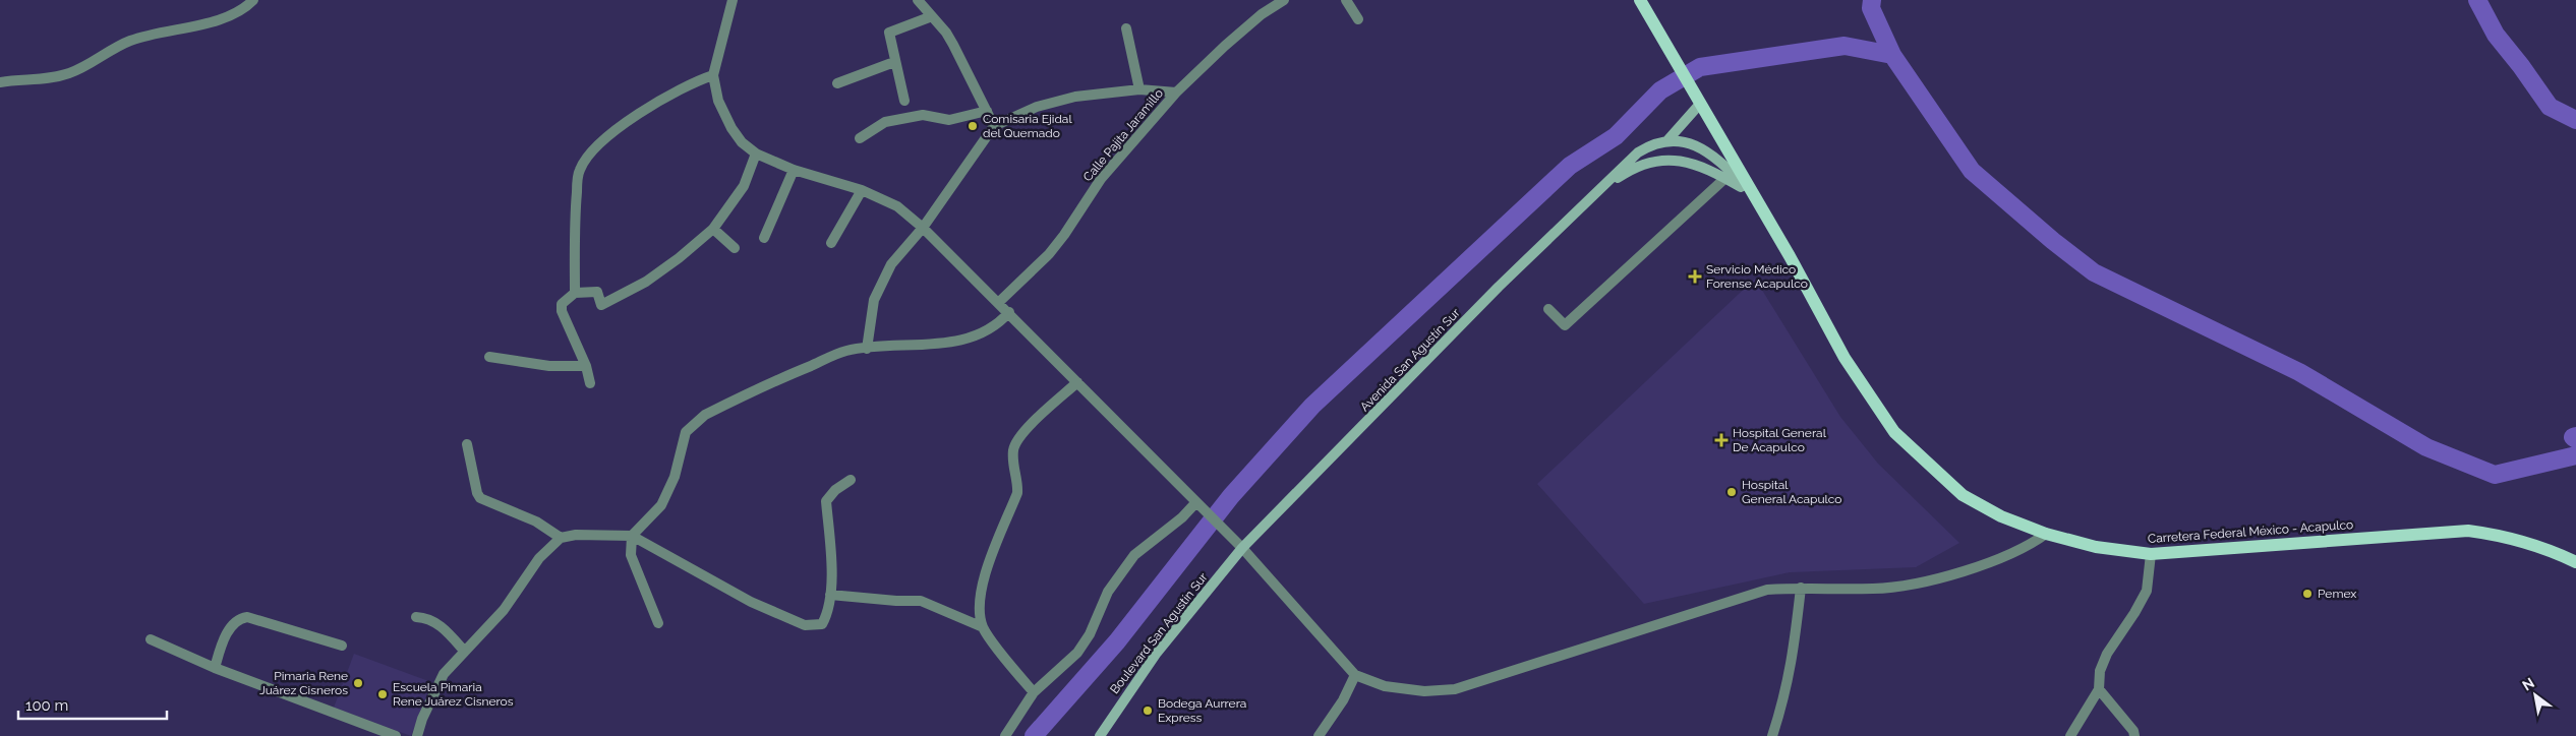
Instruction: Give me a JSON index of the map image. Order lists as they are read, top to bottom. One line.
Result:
{"streets":{"main road":["Avenida San Agustín Sur","Carretera Federal México - Acapulco","Boulevard San Agustín Sur"],"street":["Calle Pajita Jaramillo"]},"crossings":[["Avenida San Agustín Sur","Carretera Federal México - Acapulco"],["Avenida San Agustín Sur","Boulevard San Agustín Sur"]],"places":{"other":["Comisaria Ejidal del Quemado","Hospital General Acapulco","Pemex","Pimaria Rene Juárez Cisneros","Escuela Pimaria Rene Juárez Cisneros","Bodega Aurrera Express"],"health":["Servicio Médico Forense Acapulco","Hospital General De Acapulco"]},"scale_bar":"100 m","north":"top left"}
